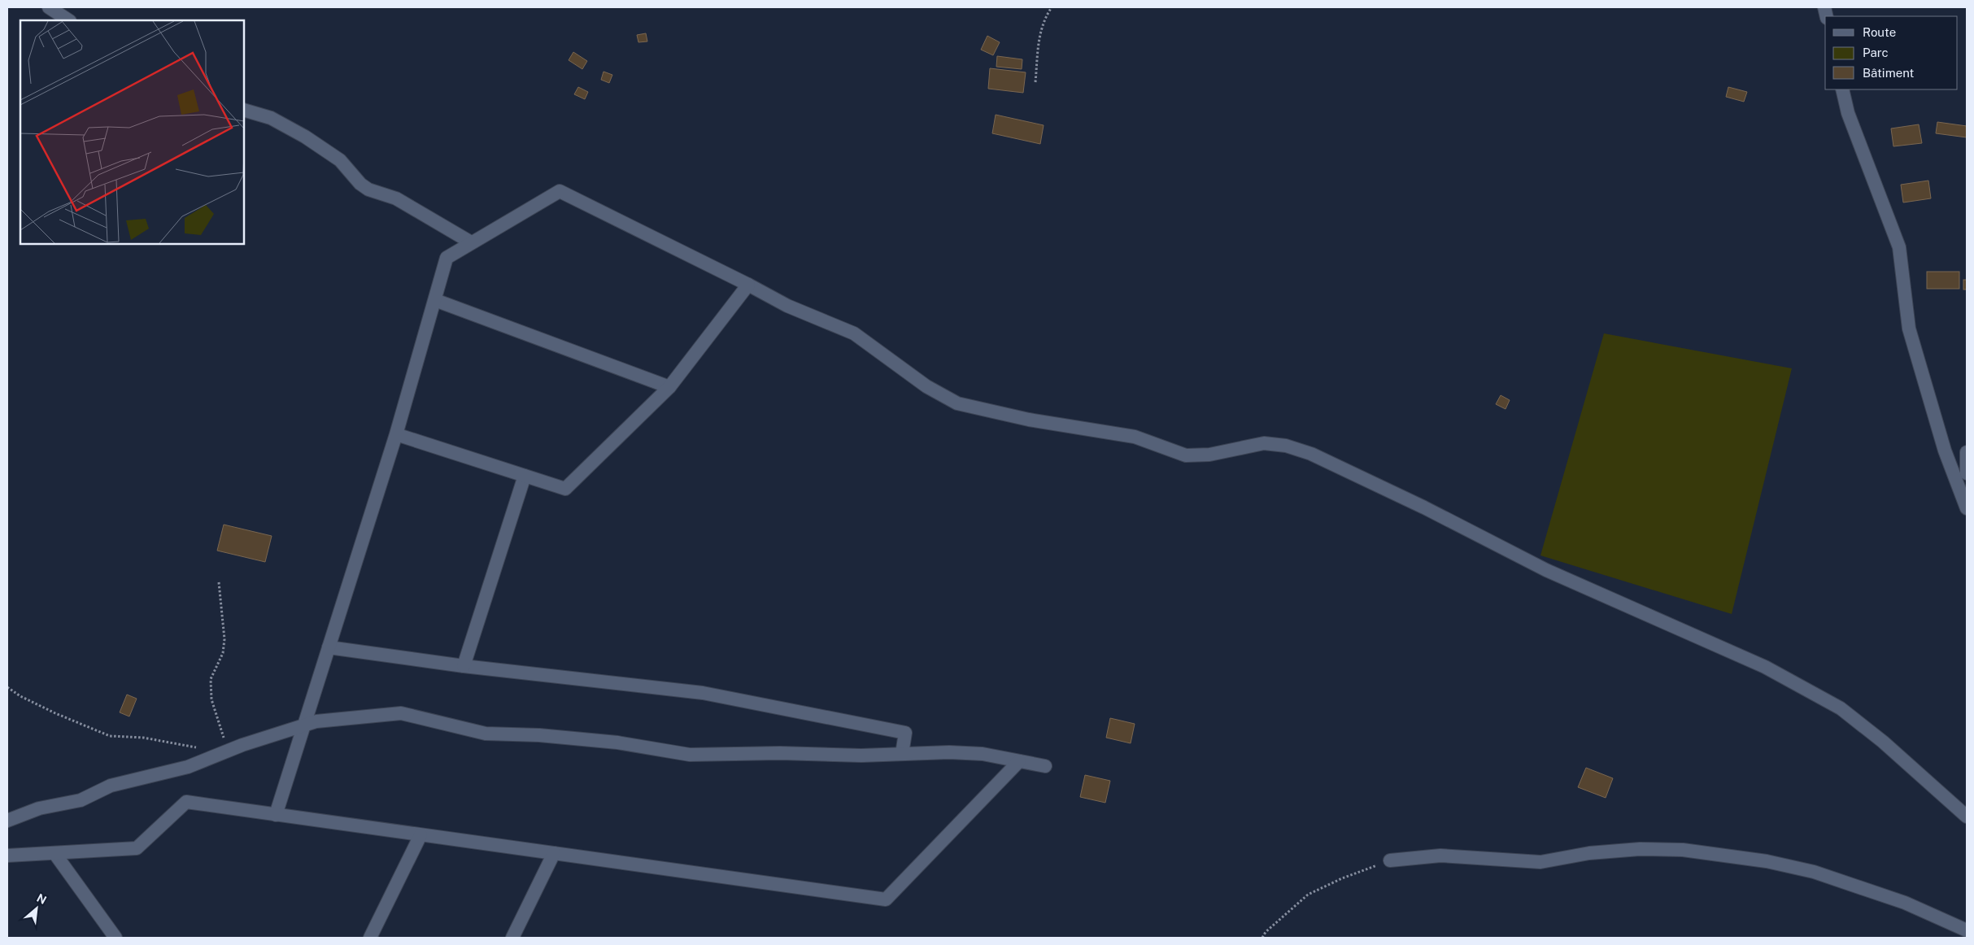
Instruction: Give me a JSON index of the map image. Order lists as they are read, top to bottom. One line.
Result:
{"legend":["Route","Parc","Bâtiment"],"north":"top right"}
